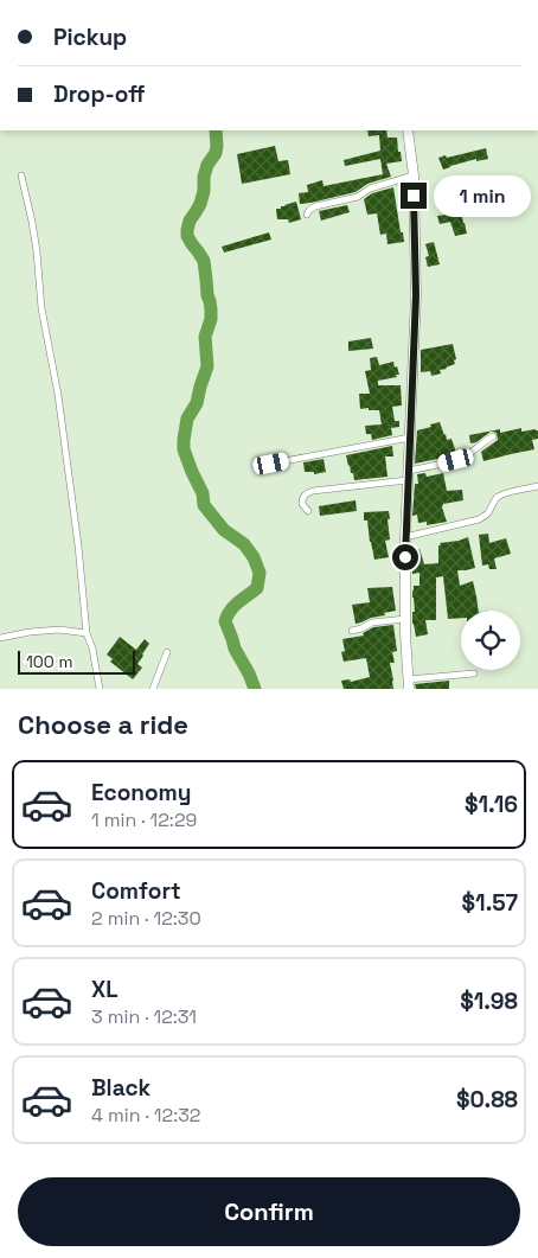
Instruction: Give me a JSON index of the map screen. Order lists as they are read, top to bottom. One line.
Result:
{"scale_bar":"100 m","page":{"banner":["Pickup","Drop-off"],"bubble":"1 min","scale":"100 m","heading":"Choose a ride","list":[{"name":"Economy","note":"1 min · 12:29","value":"$1.16"},{"name":"Comfort","note":"2 min · 12:30","value":"$1.57"},{"name":"XL","note":"3 min · 12:31","value":"$1.98"},{"name":"Black","note":"4 min · 12:32","value":"$0.88"}],"buttons":"Confirm"}}
